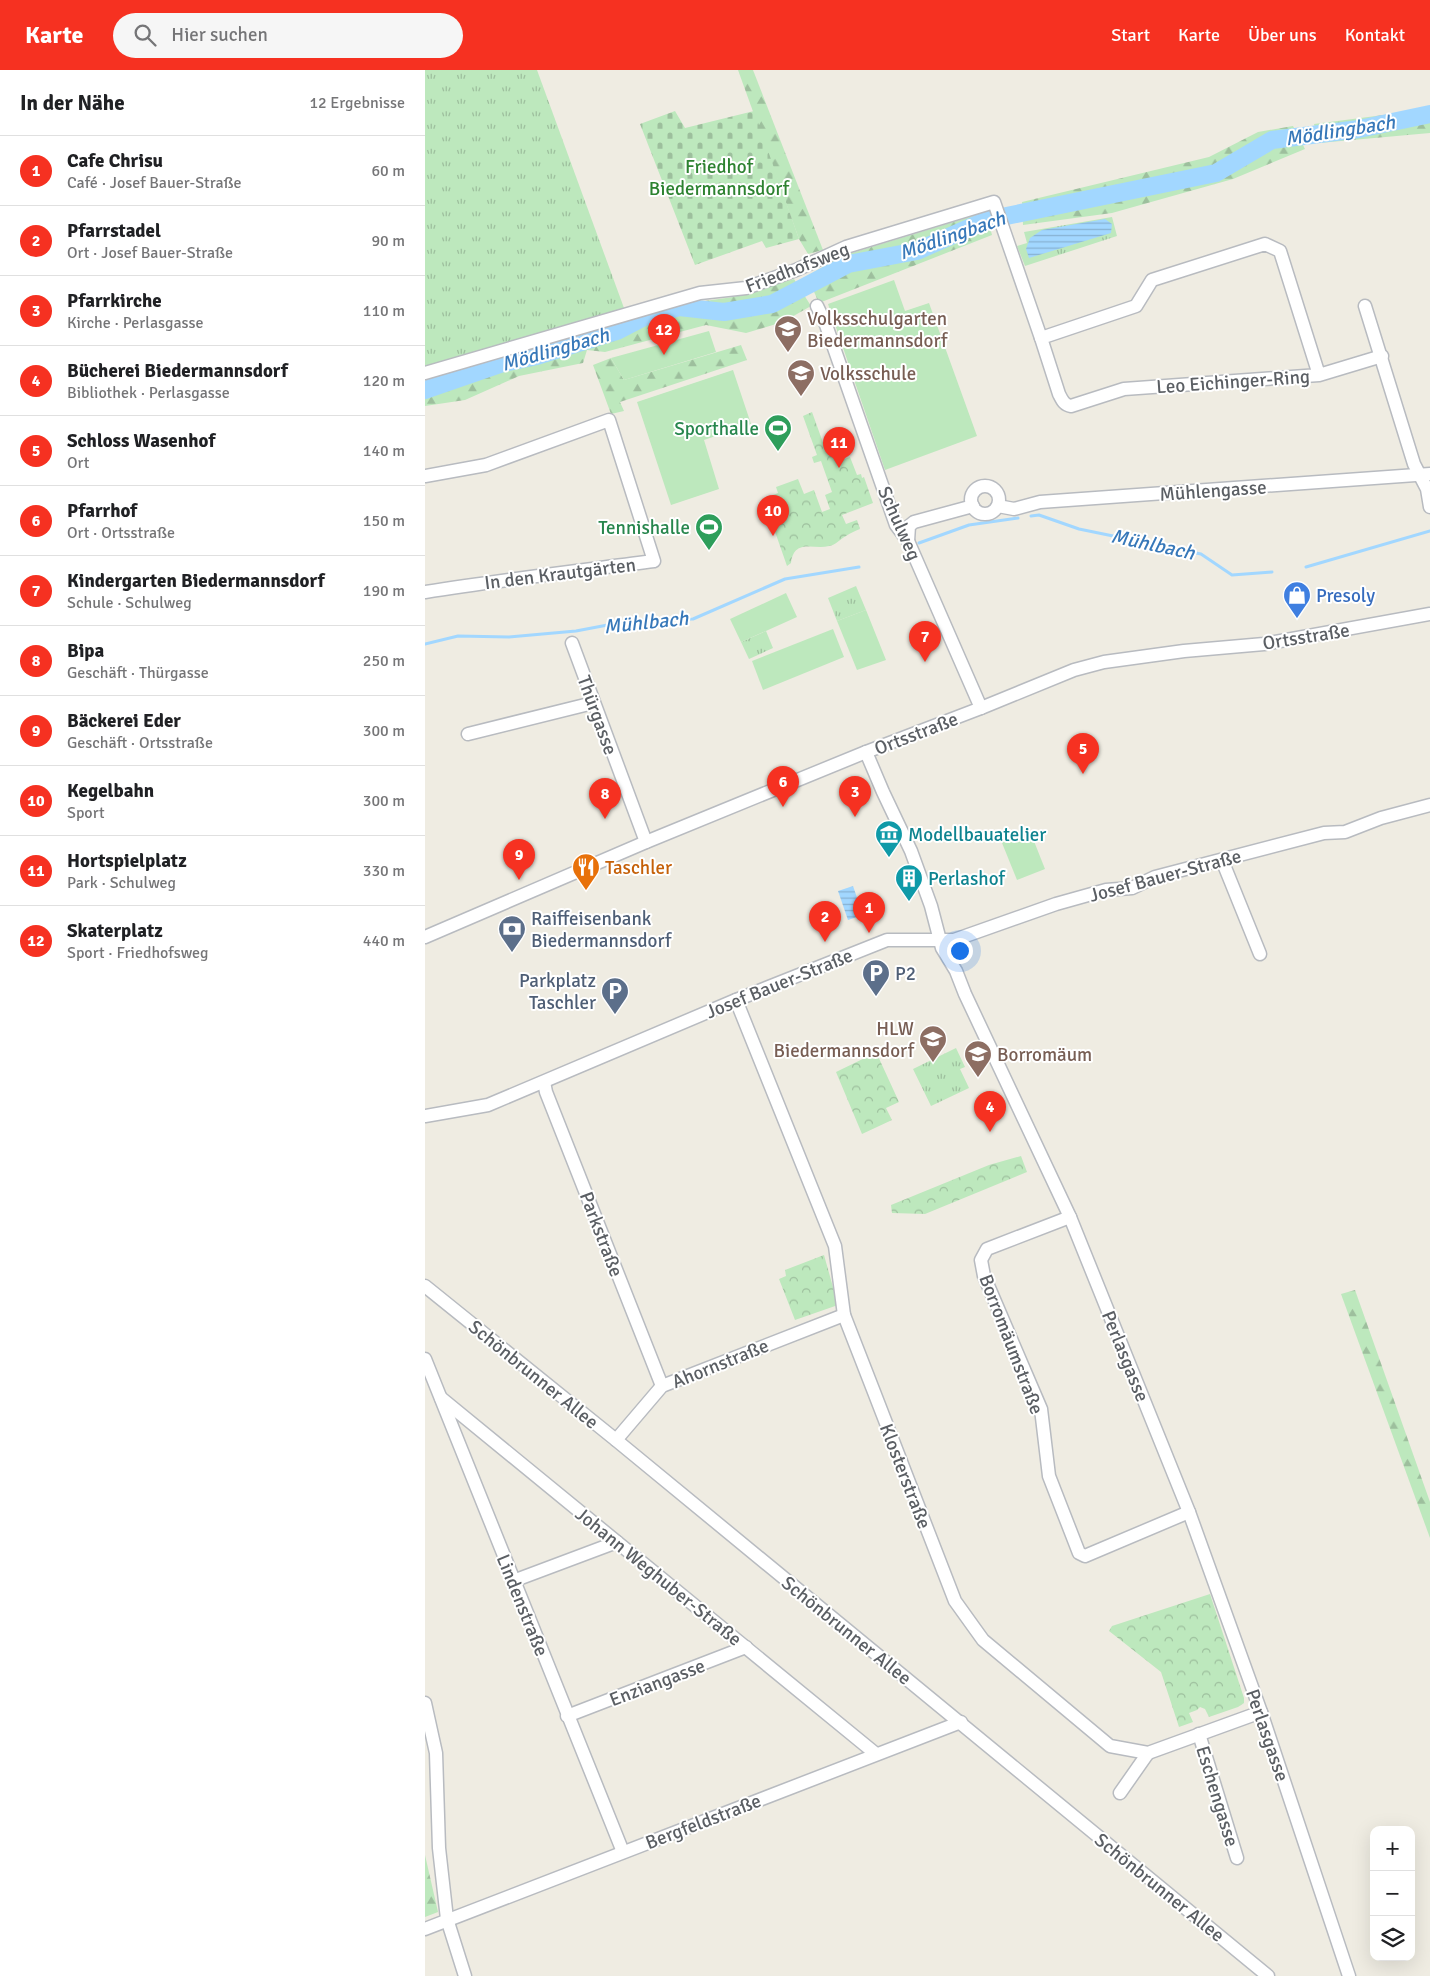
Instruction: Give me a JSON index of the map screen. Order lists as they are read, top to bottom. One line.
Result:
{"streets":{"street":["Friedhofsweg","Leo Eichinger-Ring","Mühlengasse","Schulweg","In den Krautgärten","Ortsstraße","Thürgasse","Josef Bauer-Straße","Parkstraße","Borromäumstraße","Perlasgasse","Ahornstraße","Schönbrunner Allee","Klosterstraße","Johann Weghuber-Straße","Lindenstraße","Enziangasse","Eschengasse","Bergfeldstraße"]},"crossings":[["Friedhofsweg","Leo Eichinger-Ring"],["Mühlengasse","Schulweg"],["Schulweg","Ortsstraße"],["Ortsstraße","Thürgasse"],["Ortsstraße","Perlasgasse"],["Josef Bauer-Straße","Parkstraße"],["Josef Bauer-Straße","Perlasgasse"],["Josef Bauer-Straße","Klosterstraße"],["Parkstraße","Ahornstraße"],["Borromäumstraße","Perlasgasse"],["Ahornstraße","Schönbrunner Allee"],["Ahornstraße","Klosterstraße"],["Schönbrunner Allee","Bergfeldstraße"],["Johann Weghuber-Straße","Lindenstraße"],["Johann Weghuber-Straße","Enziangasse"],["Johann Weghuber-Straße","Bergfeldstraße"],["Lindenstraße","Enziangasse"],["Lindenstraße","Bergfeldstraße"]],"water":["Mödlingbach","Mühlbach"],"parks":["Friedhof Biedermannsdorf"],"places":{"school or university":["Volksschulgarten Biedermannsdorf","Volksschule","HLW Biedermannsdorf","Borromäum"],"sports":["Sporthalle","Tennishalle"],"shop":["Presoly"],"museum":["Modellbauatelier"],"restaurant":["Taschler"],"building":["Perlashof"],"bank":["Raiffeisenbank Biedermannsdorf"],"parking":["P2","Parkplatz Taschler"]},"page":{"header":"Karte","search":"Hier suchen","nav":["Start","Karte","Über uns","Kontakt"],"heading":["In der Nähe","12 Ergebnisse"],"list":[{"mark":"1","name":"Cafe Chrisu","note":"Café · Josef Bauer-Straße","value":"60 m"},{"mark":"2","name":"Pfarrstadel","note":"Ort · Josef Bauer-Straße","value":"90 m"},{"mark":"3","name":"Pfarrkirche","note":"Kirche · Perlasgasse","value":"110 m"},{"mark":"4","name":"Bücherei Biedermannsdorf","note":"Bibliothek · Perlasgasse","value":"120 m"},{"mark":"5","name":"Schloss Wasenhof","note":"Ort","value":"140 m"},{"mark":"6","name":"Pfarrhof","note":"Ort · Ortsstraße","value":"150 m"},{"mark":"7","name":"Kindergarten Biedermannsdorf","note":"Schule · Schulweg","value":"190 m"},{"mark":"8","name":"Bipa","note":"Geschäft · Thürgasse","value":"250 m"},{"mark":"9","name":"Bäckerei Eder","note":"Geschäft · Ortsstraße","value":"300 m"},{"mark":"10","name":"Kegelbahn","note":"Sport","value":"300 m"},{"mark":"11","name":"Hortspielplatz","note":"Park · Schulweg","value":"330 m"},{"mark":"12","name":"Skaterplatz","note":"Sport · Friedhofsweg","value":"440 m"}],"pins":["12","11","10","7","5","6","3","8","9","1","2","4"],"map_buttons":["+","−"]}}
